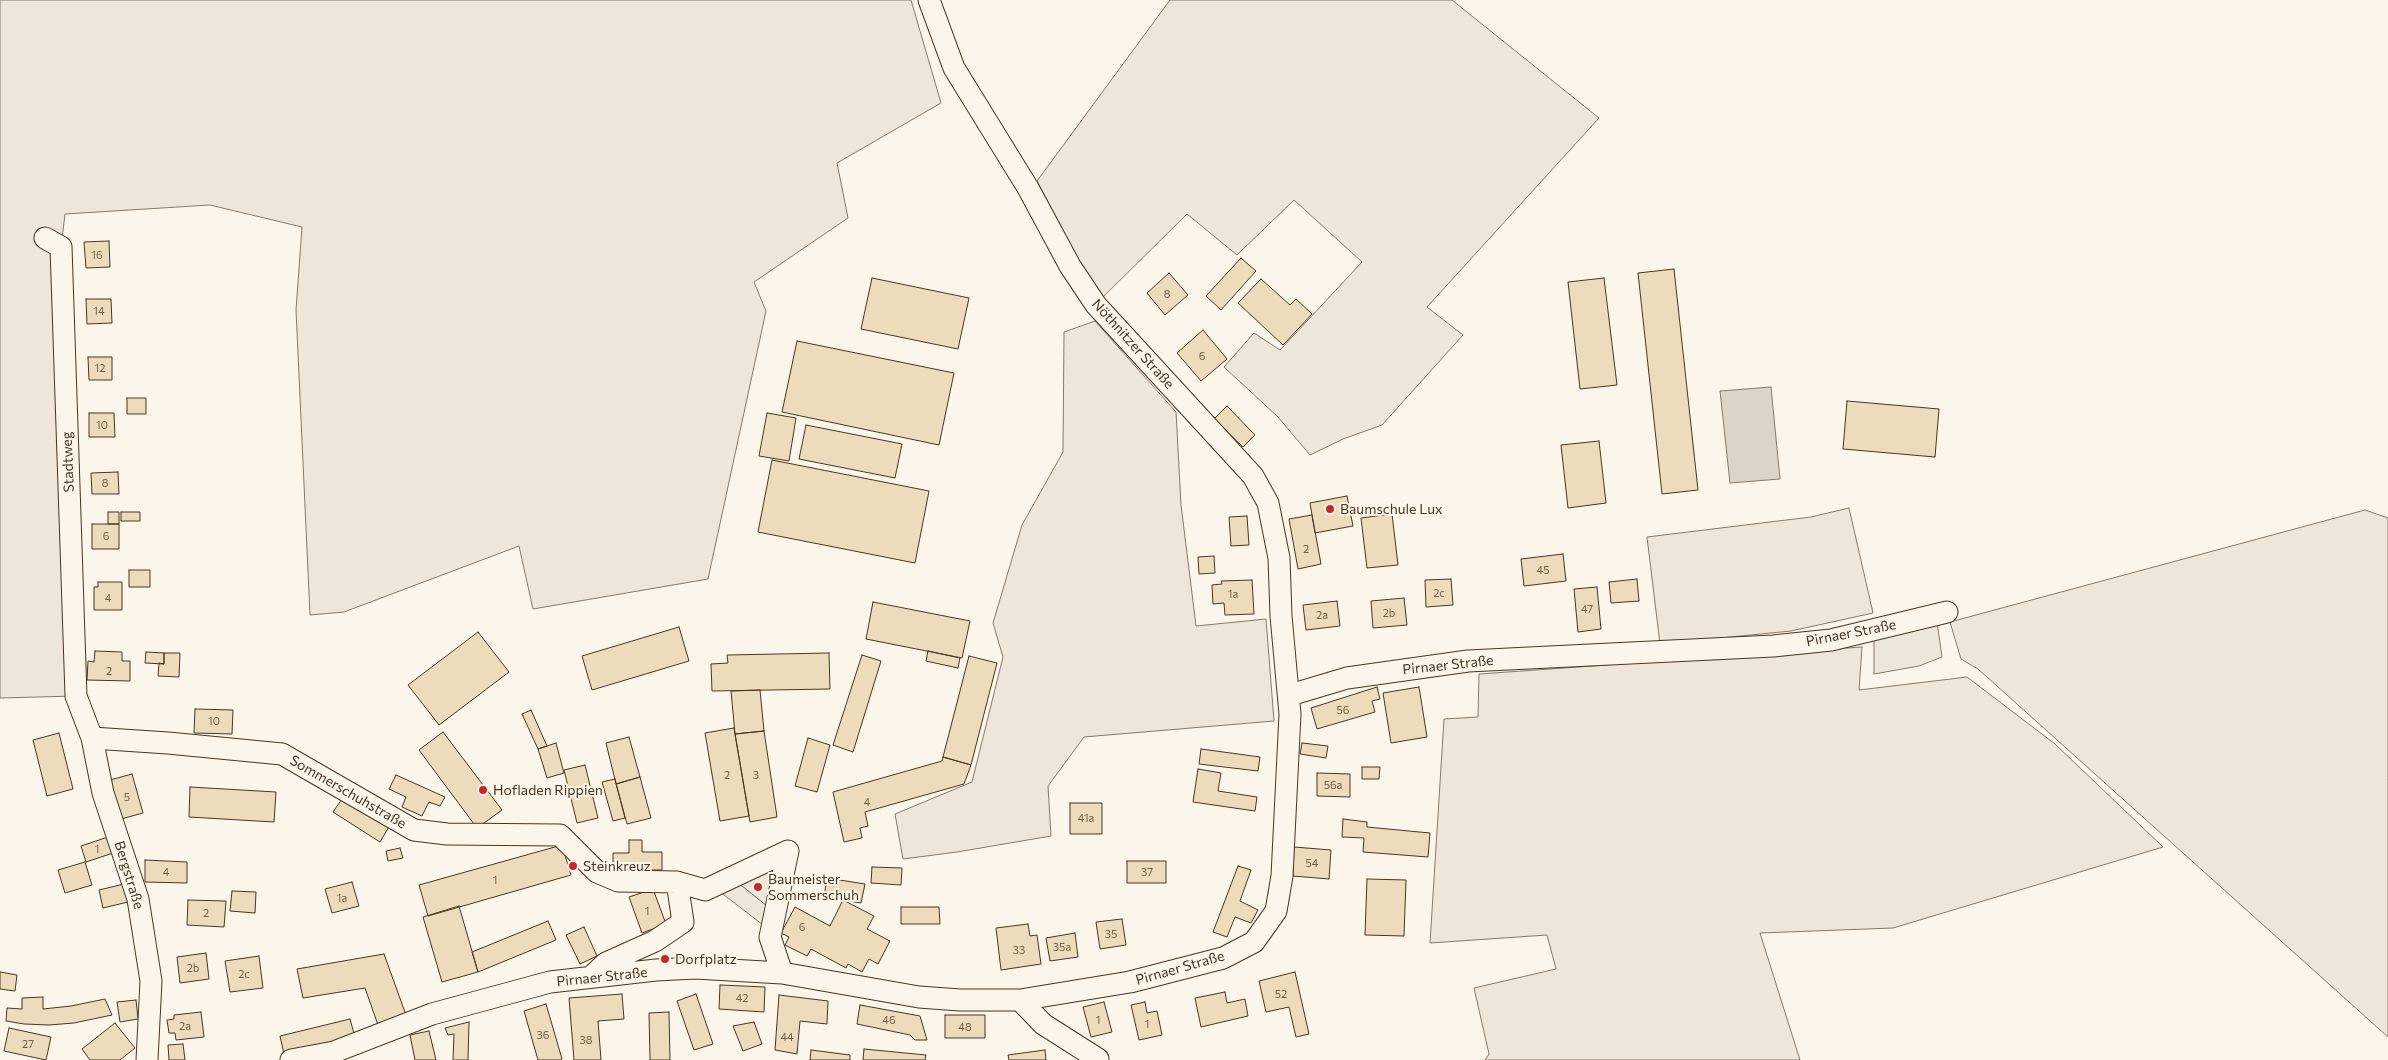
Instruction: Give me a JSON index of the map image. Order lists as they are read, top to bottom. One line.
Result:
{"streets":{"street":["Nöthnitzer Straße","Stadtweg","Pirnaer Straße","Sommerschuhstraße","Bergstraße"]},"crossings":[["Nöthnitzer Straße","Pirnaer Straße"],["Stadtweg","Bergstraße"],["Sommerschuhstraße","Bergstraße"]],"places":["Baumschule Lux","Hofladen Rippien","Steinkreuz","Baumeister Sommerschuh","Dorfplatz"],"house_numbers":["16","8","14","6","12","10","8","6","2","45","2c","1a","4","47","2b","2a","2","56","10","2","3","56a","5","4","41a","1","54","4","37","1","1a","1","2","6","35","35a","33","2b","2c","52","42","46","1","1","2a","48","36","44","38","27"]}
